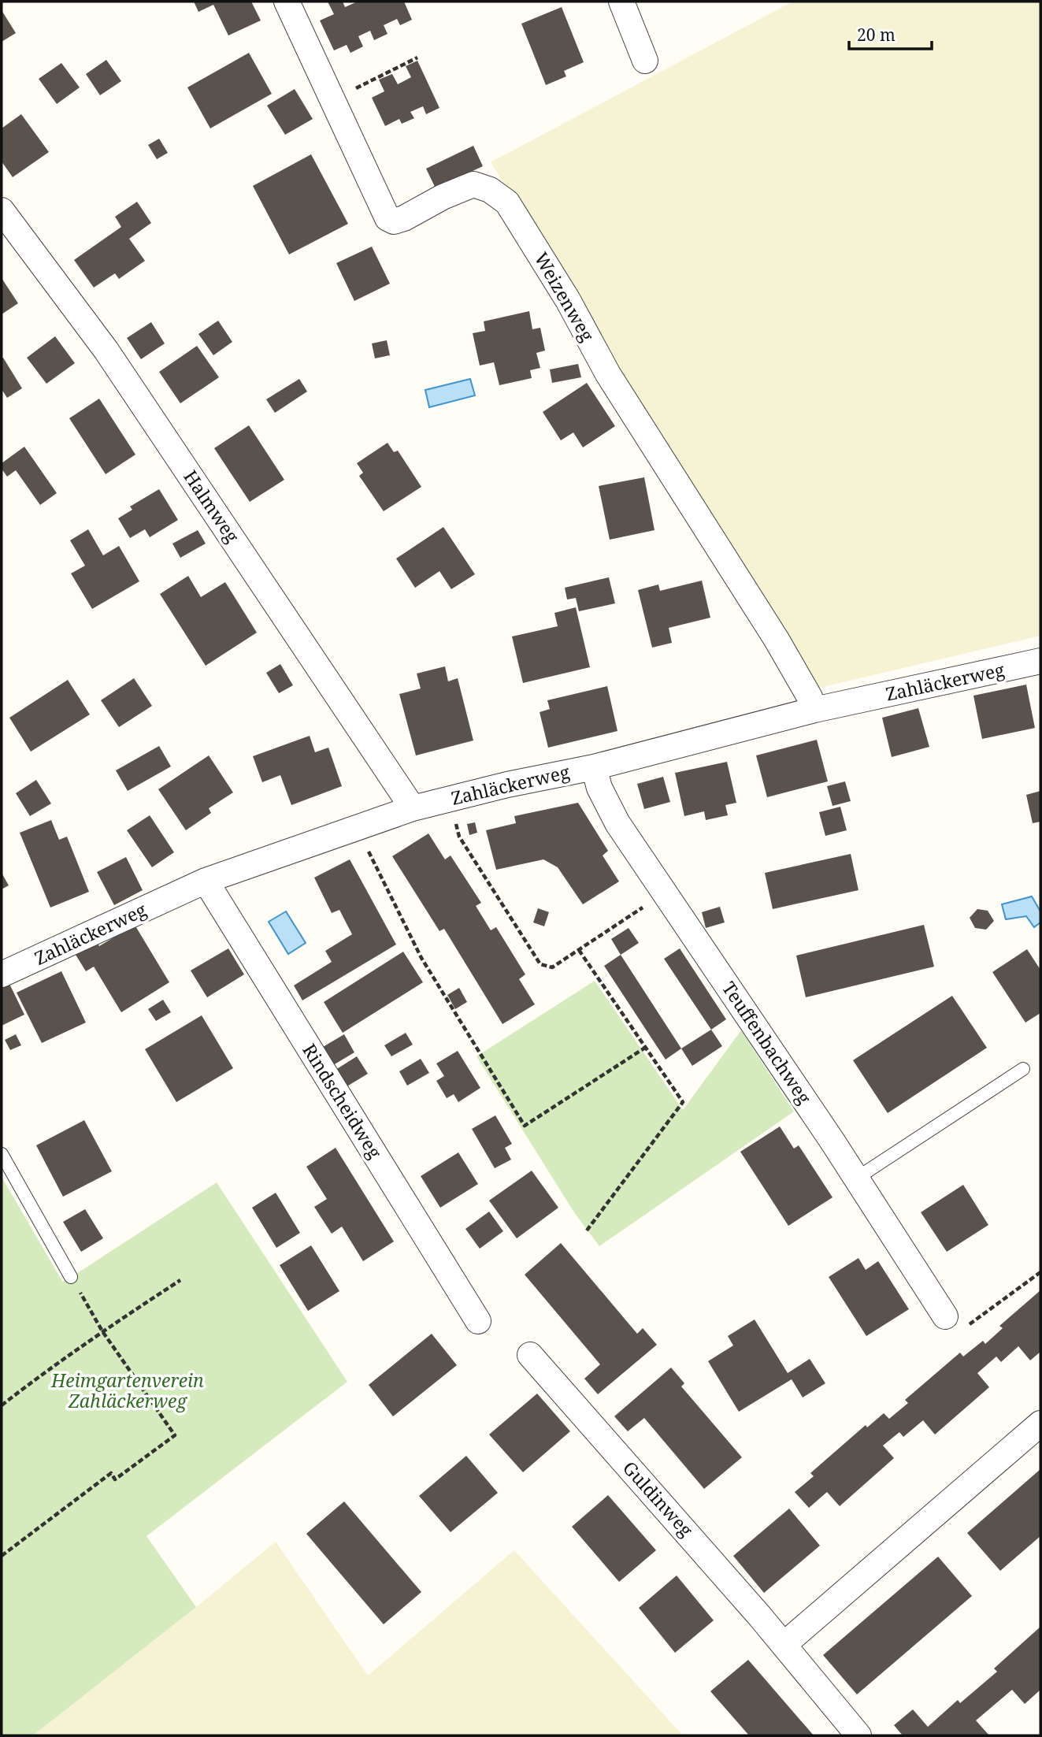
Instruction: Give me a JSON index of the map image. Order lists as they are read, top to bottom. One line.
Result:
{"streets":{"street":["Weizenweg","Halmweg","Zahläckerweg","Teuffenbachweg","Rindscheidweg","Guldinweg"]},"crossings":[["Weizenweg","Zahläckerweg"],["Halmweg","Zahläckerweg"],["Zahläckerweg","Teuffenbachweg"],["Zahläckerweg","Rindscheidweg"]],"parks":["Heimgartenverein Zahläckerweg"],"scale_bar":"20 m"}
